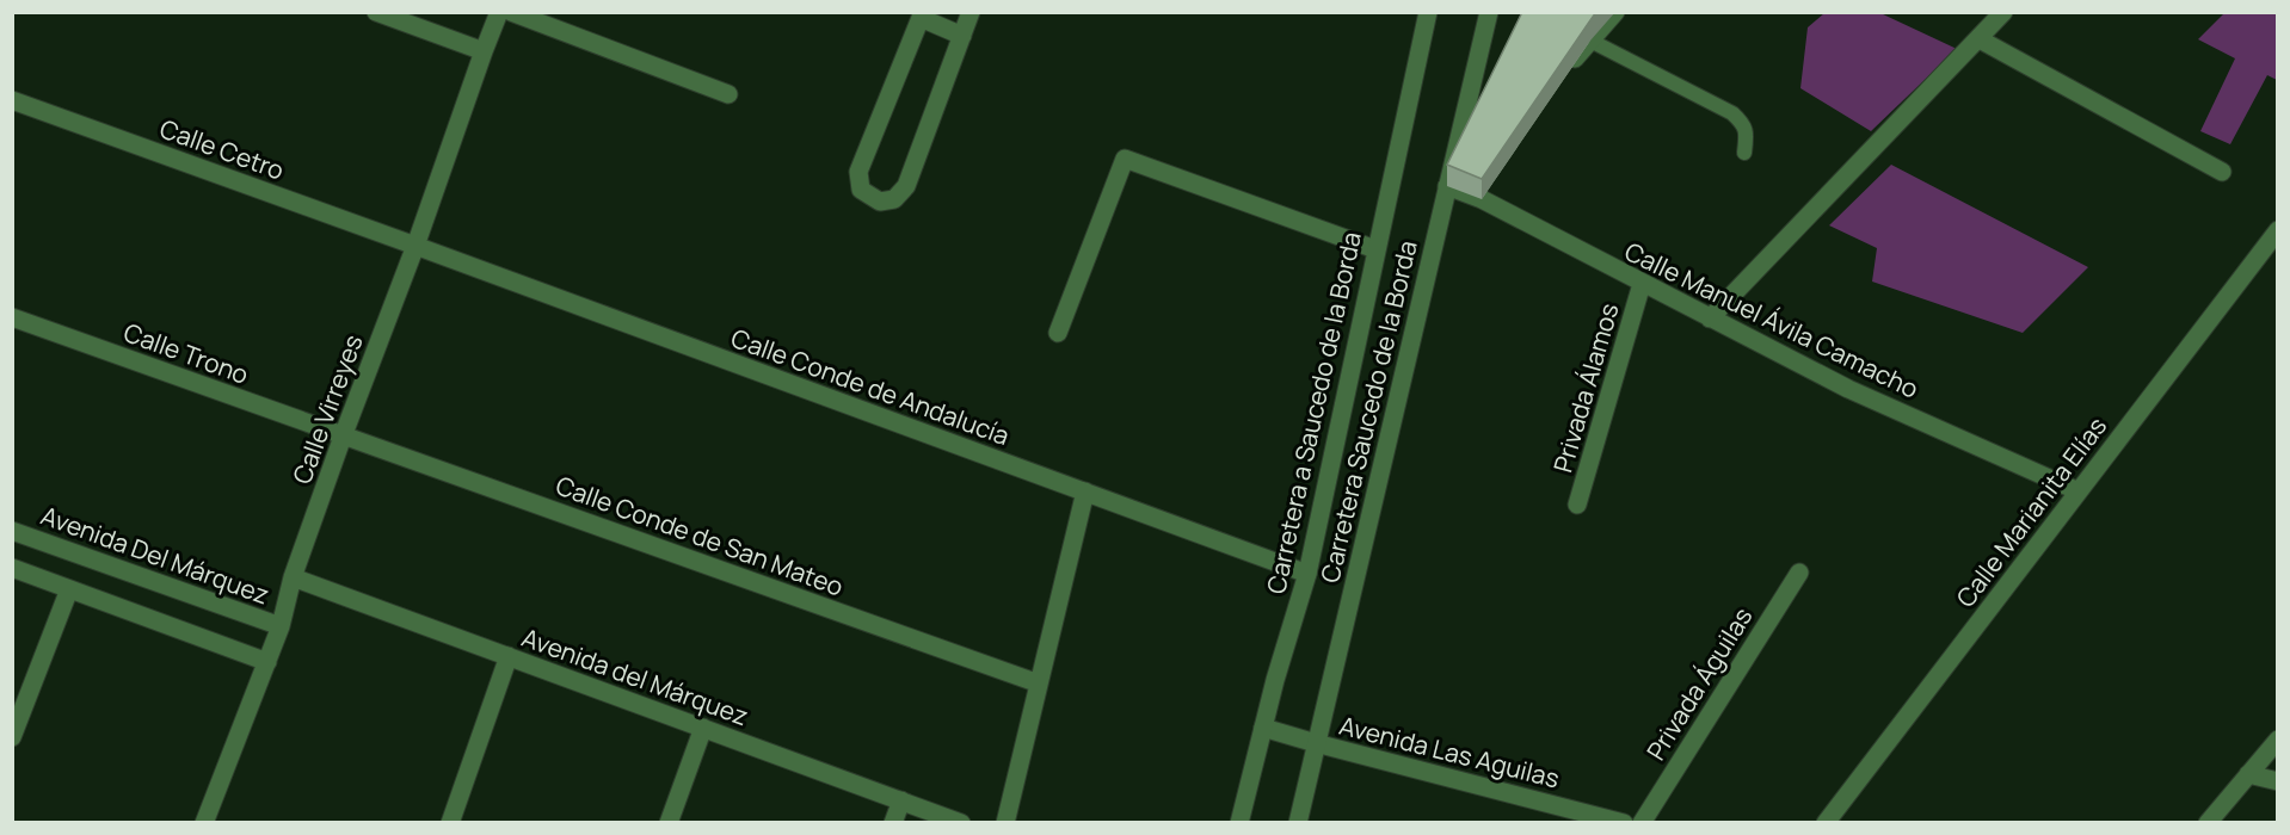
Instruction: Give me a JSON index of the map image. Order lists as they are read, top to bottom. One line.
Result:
{"streets":{"street":["Calle Cetro","Calle Manuel Ávila Camacho","Calle Trono","Calle Conde de Andalucía","Privada Álamos","Calle Virreyes","Carretera Saucedo de la Borda","Carretera a Saucedo de la Borda","Calle Marianita Elías","Calle Conde de San Mateo","Avenida Del Márquez","Avenida del Márquez","Privada Águilas","Avenida Las Aguilas"]},"crossings":[["Calle Cetro","Calle Conde de Andalucía"],["Calle Cetro","Calle Virreyes"],["Calle Manuel Ávila Camacho","Privada Álamos"],["Calle Manuel Ávila Camacho","Carretera Saucedo de la Borda"],["Calle Manuel Ávila Camacho","Calle Marianita Elías"],["Calle Trono","Calle Virreyes"],["Calle Trono","Calle Conde de San Mateo"],["Calle Conde de Andalucía","Calle Virreyes"],["Calle Conde de Andalucía","Carretera a Saucedo de la Borda"],["Calle Virreyes","Calle Conde de San Mateo"],["Calle Virreyes","Avenida Del Márquez"],["Calle Virreyes","Avenida del Márquez"],["Carretera Saucedo de la Borda","Avenida Las Aguilas"],["Carretera a Saucedo de la Borda","Avenida Las Aguilas"]]}
